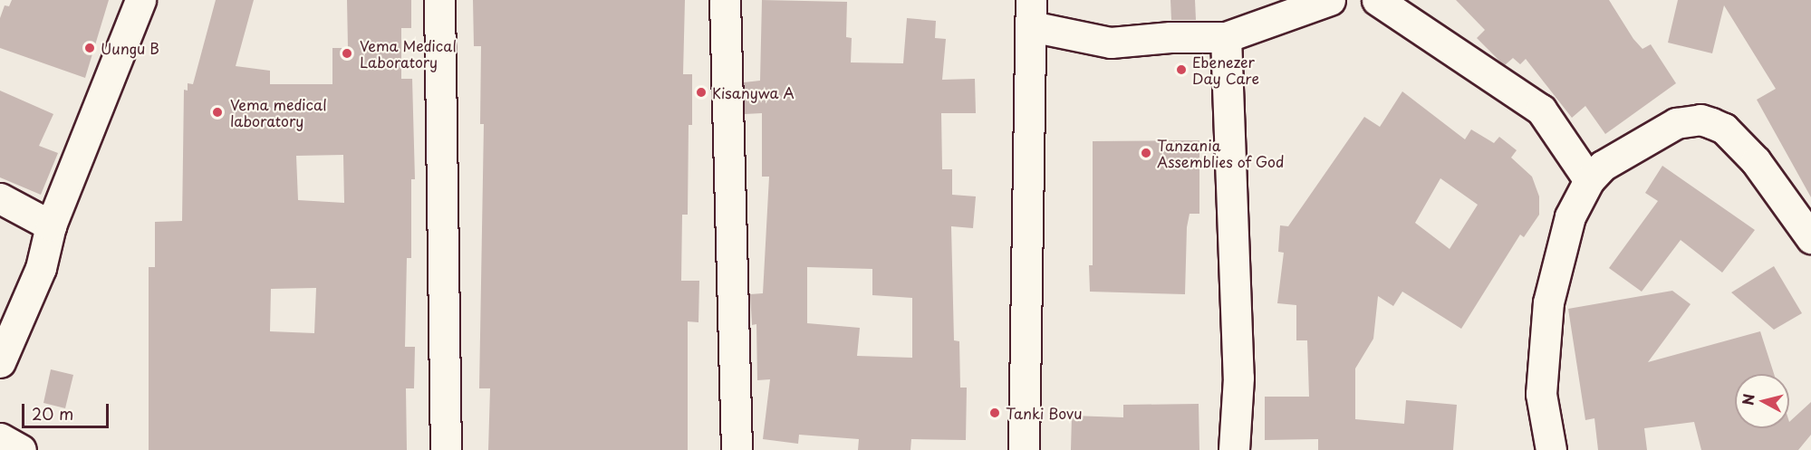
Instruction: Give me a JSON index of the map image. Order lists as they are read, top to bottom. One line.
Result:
{"places":["Uungu B","Vema Medical Laboratory","Ebenezer Day Care","Kisanywa A","Vema medical laboratory","Tanzania Assemblies of God","Tanki Bovu"],"scale_bar":"20 m","north":"left"}
